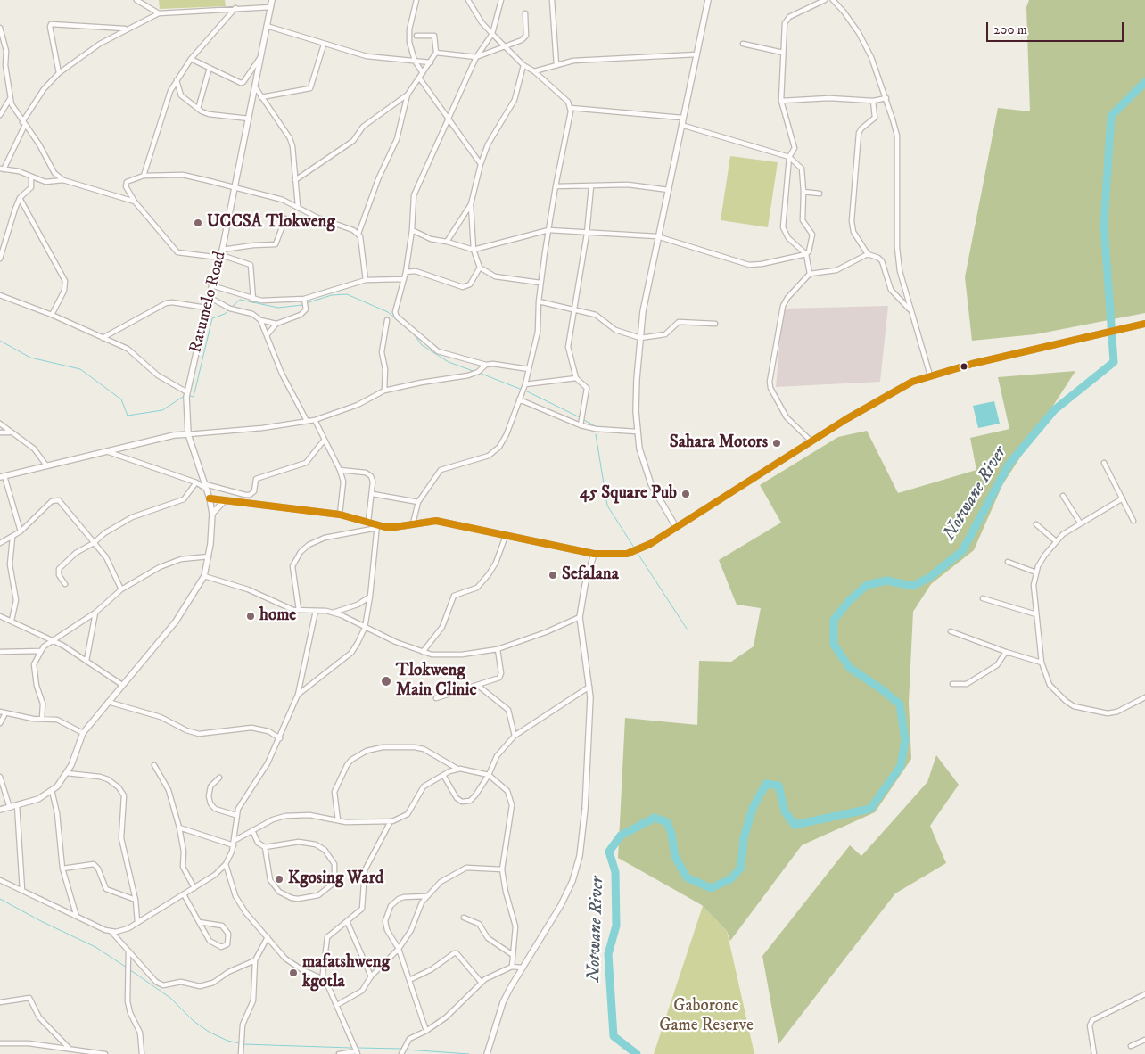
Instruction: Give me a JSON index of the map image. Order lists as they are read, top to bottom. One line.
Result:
{"streets":{"street":["Ratumelo Road"]},"water":["Notwane River"],"parks":["Gaborone Game Reserve"],"places":["UCCSA Tlokweng","Sahara Motors","45 Square Pub","Sefalana","home","Tlokweng Main Clinic","Kgosing Ward","mafatshweng kgotla"],"scale_bar":"200 m"}
